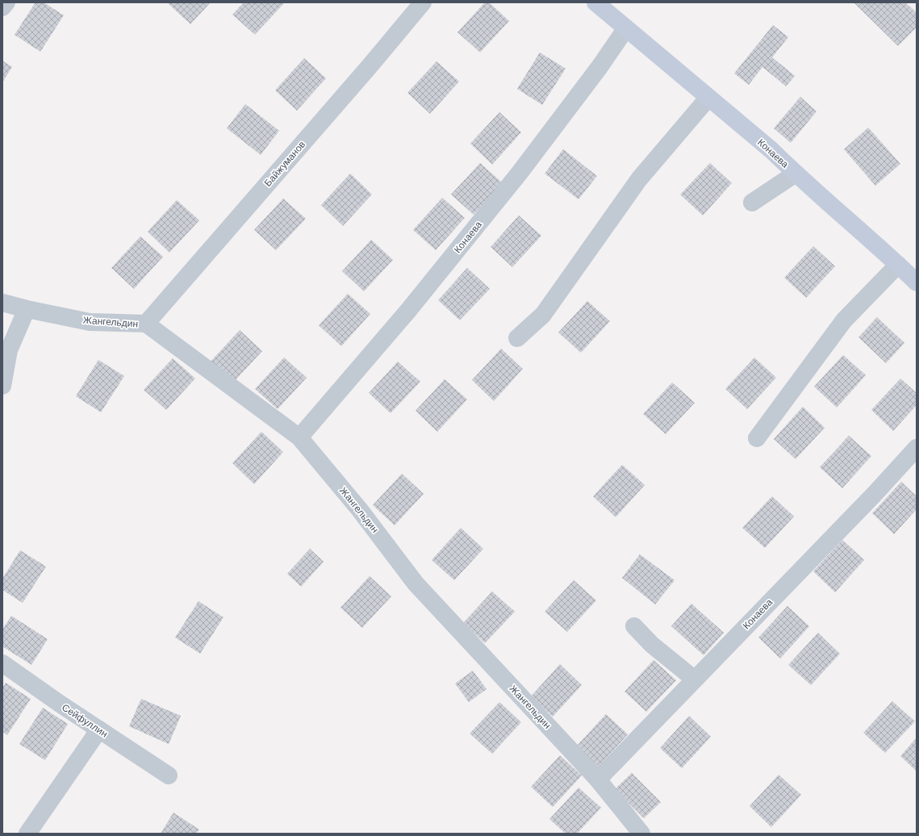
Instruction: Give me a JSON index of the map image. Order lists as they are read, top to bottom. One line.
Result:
{"streets":{"main road":["Конаева"],"street":["Байжуманов","Жангельдин","Сейфуллин"]},"crossings":[["Конаева","Жангельдин"],["Байжуманов","Жангельдин"]]}
